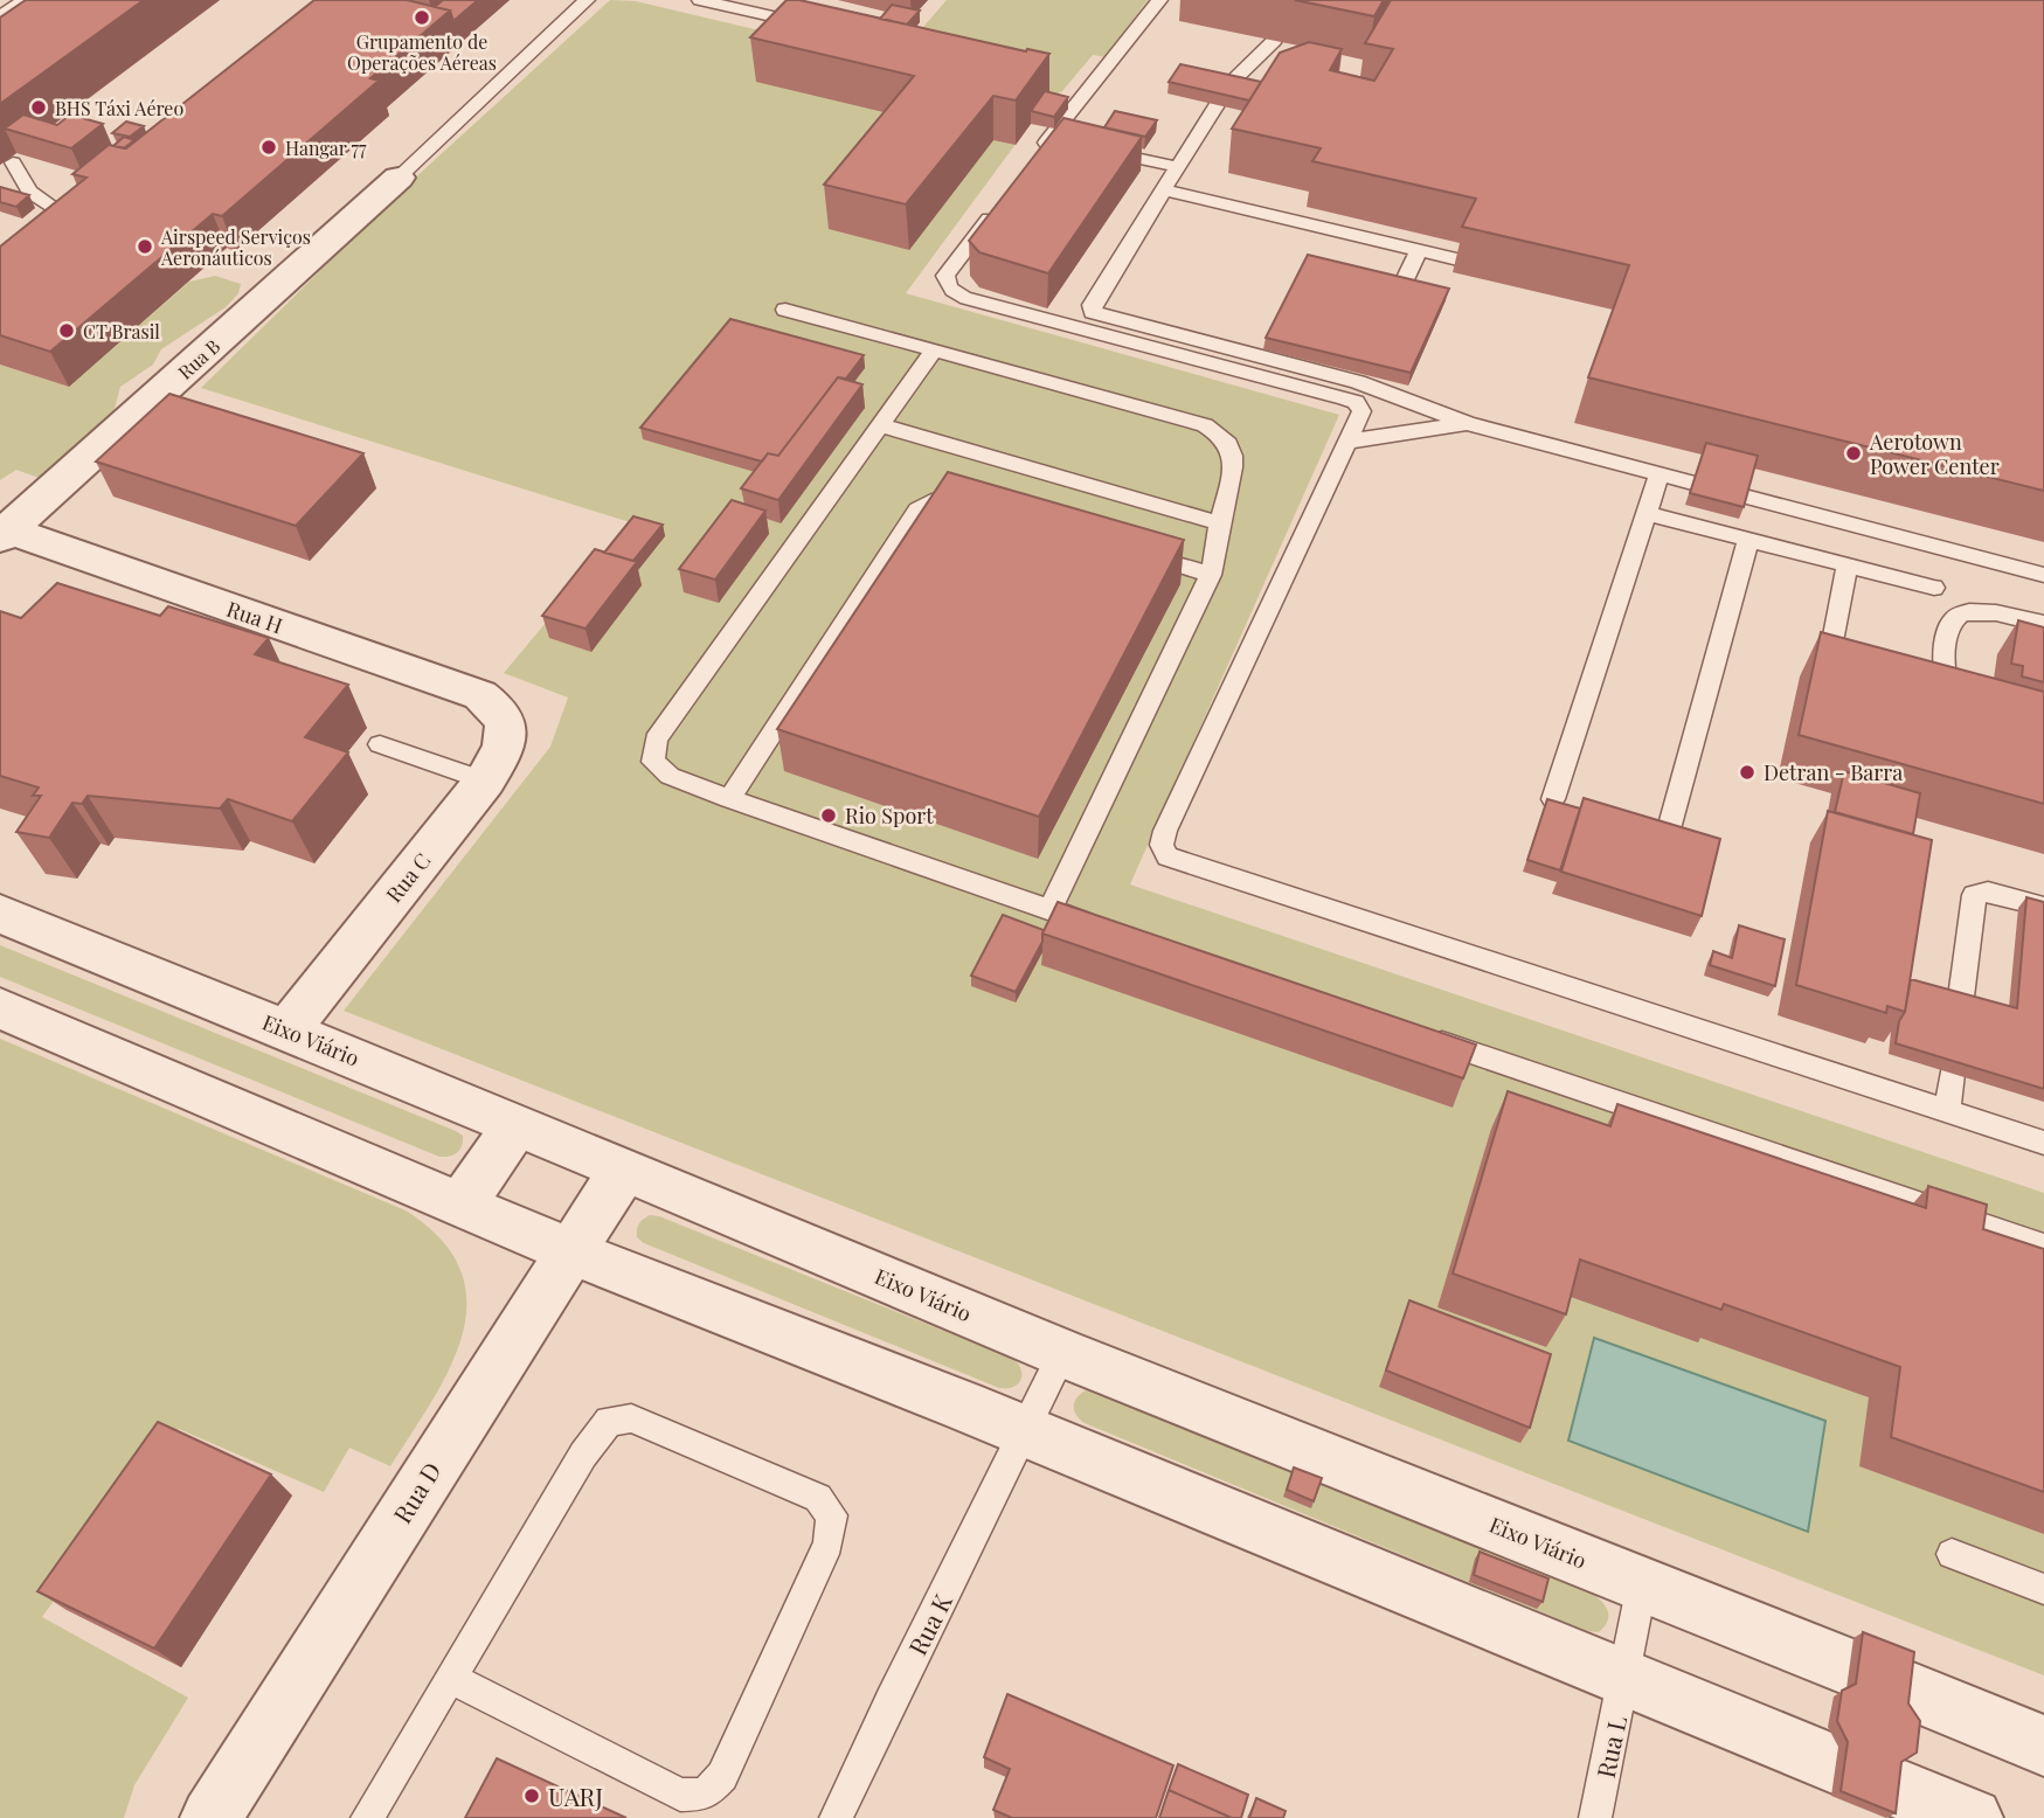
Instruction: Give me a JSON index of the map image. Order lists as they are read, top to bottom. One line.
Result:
{"streets":{"street":["Rua B","Rua H","Rua C","Eixo Viário","Rua D"],"lane":["Rua K","Rua L"]},"crossings":[["Rua B","Rua H"],["Rua H","Rua C"],["Rua C","Eixo Viário"],["Eixo Viário","Rua D"],["Eixo Viário","Rua K"],["Eixo Viário","Rua L"]],"places":["Grupamento de Operações Aéreas","BHS Táxi Aéreo","Hangar 77","Airspeed Serviços Aeronáuticos","CT Brasil","Aerotown Power Center","Detran - Barra","Rio Sport","UARJ"]}
